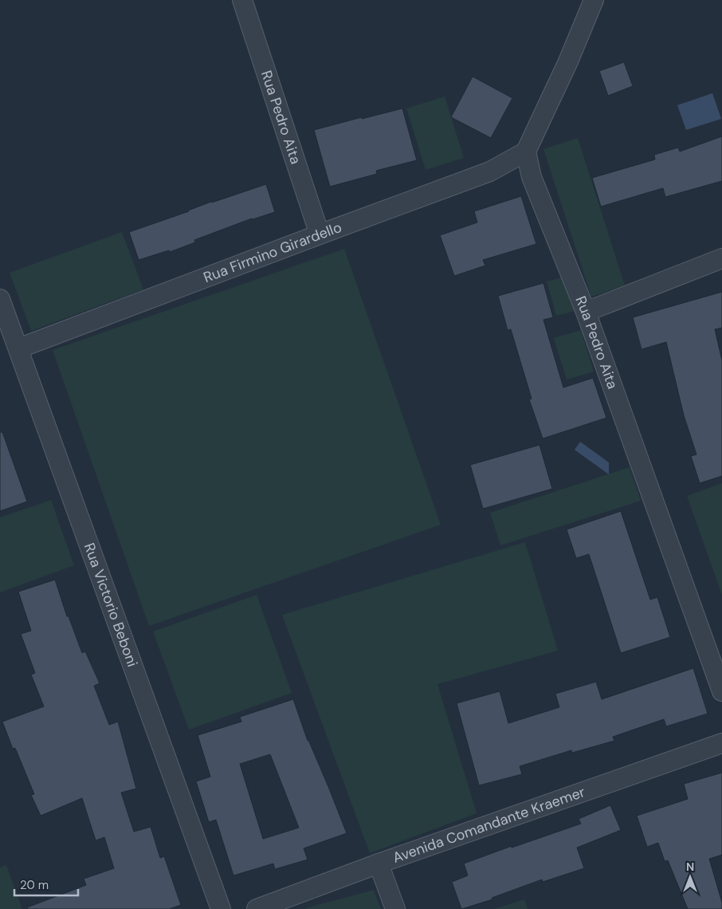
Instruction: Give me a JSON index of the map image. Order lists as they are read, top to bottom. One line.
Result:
{"streets":{"street":["Rua Pedro Aita","Rua Firmino Girardello","Rua Victorio Beboni","Avenida Comandante Kraemer"]},"crossings":[["Rua Pedro Aita","Rua Firmino Girardello"],["Rua Firmino Girardello","Rua Victorio Beboni"]],"scale_bar":"20 m","north":"top"}
